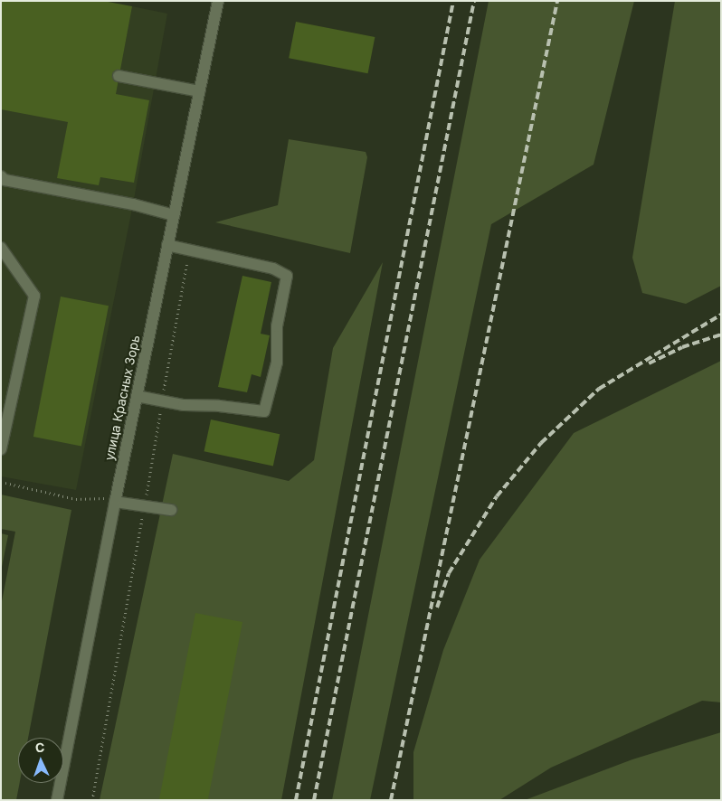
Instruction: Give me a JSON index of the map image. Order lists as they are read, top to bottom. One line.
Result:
{"streets":{"street":["улица Красных Зорь"]},"north":"top"}
